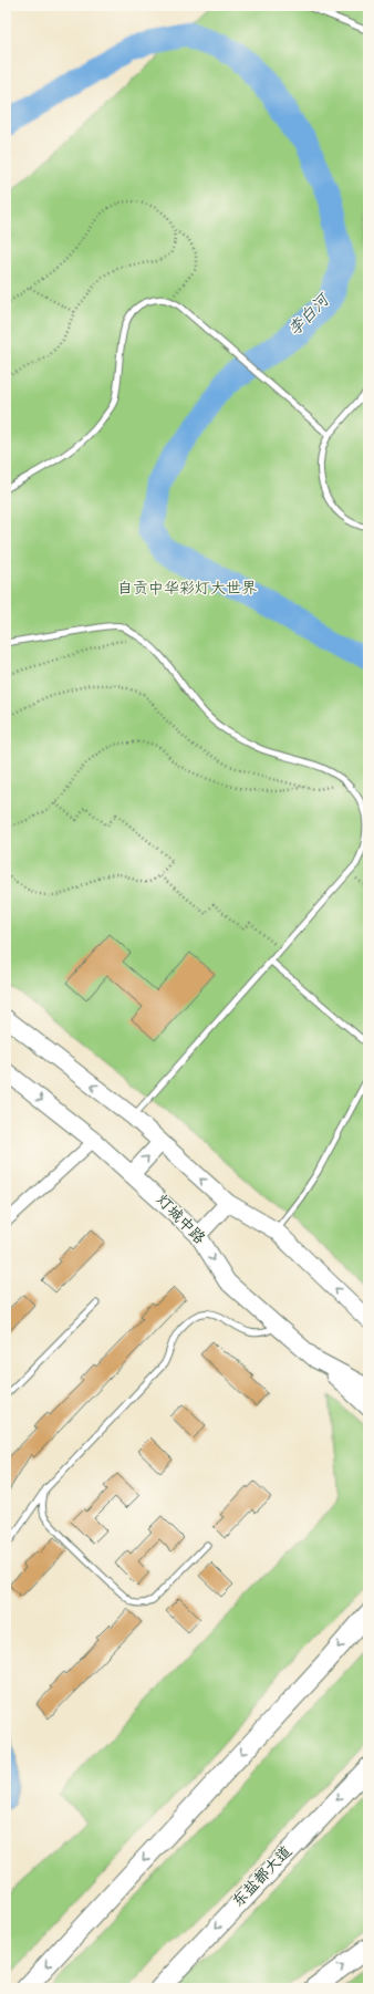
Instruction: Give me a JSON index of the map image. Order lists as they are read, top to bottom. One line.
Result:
{"streets":{"highway":["东盐都大道"],"main road":["灯城中路"]},"water":["李白河"],"parks":["自贡中华彩灯大世界"]}
